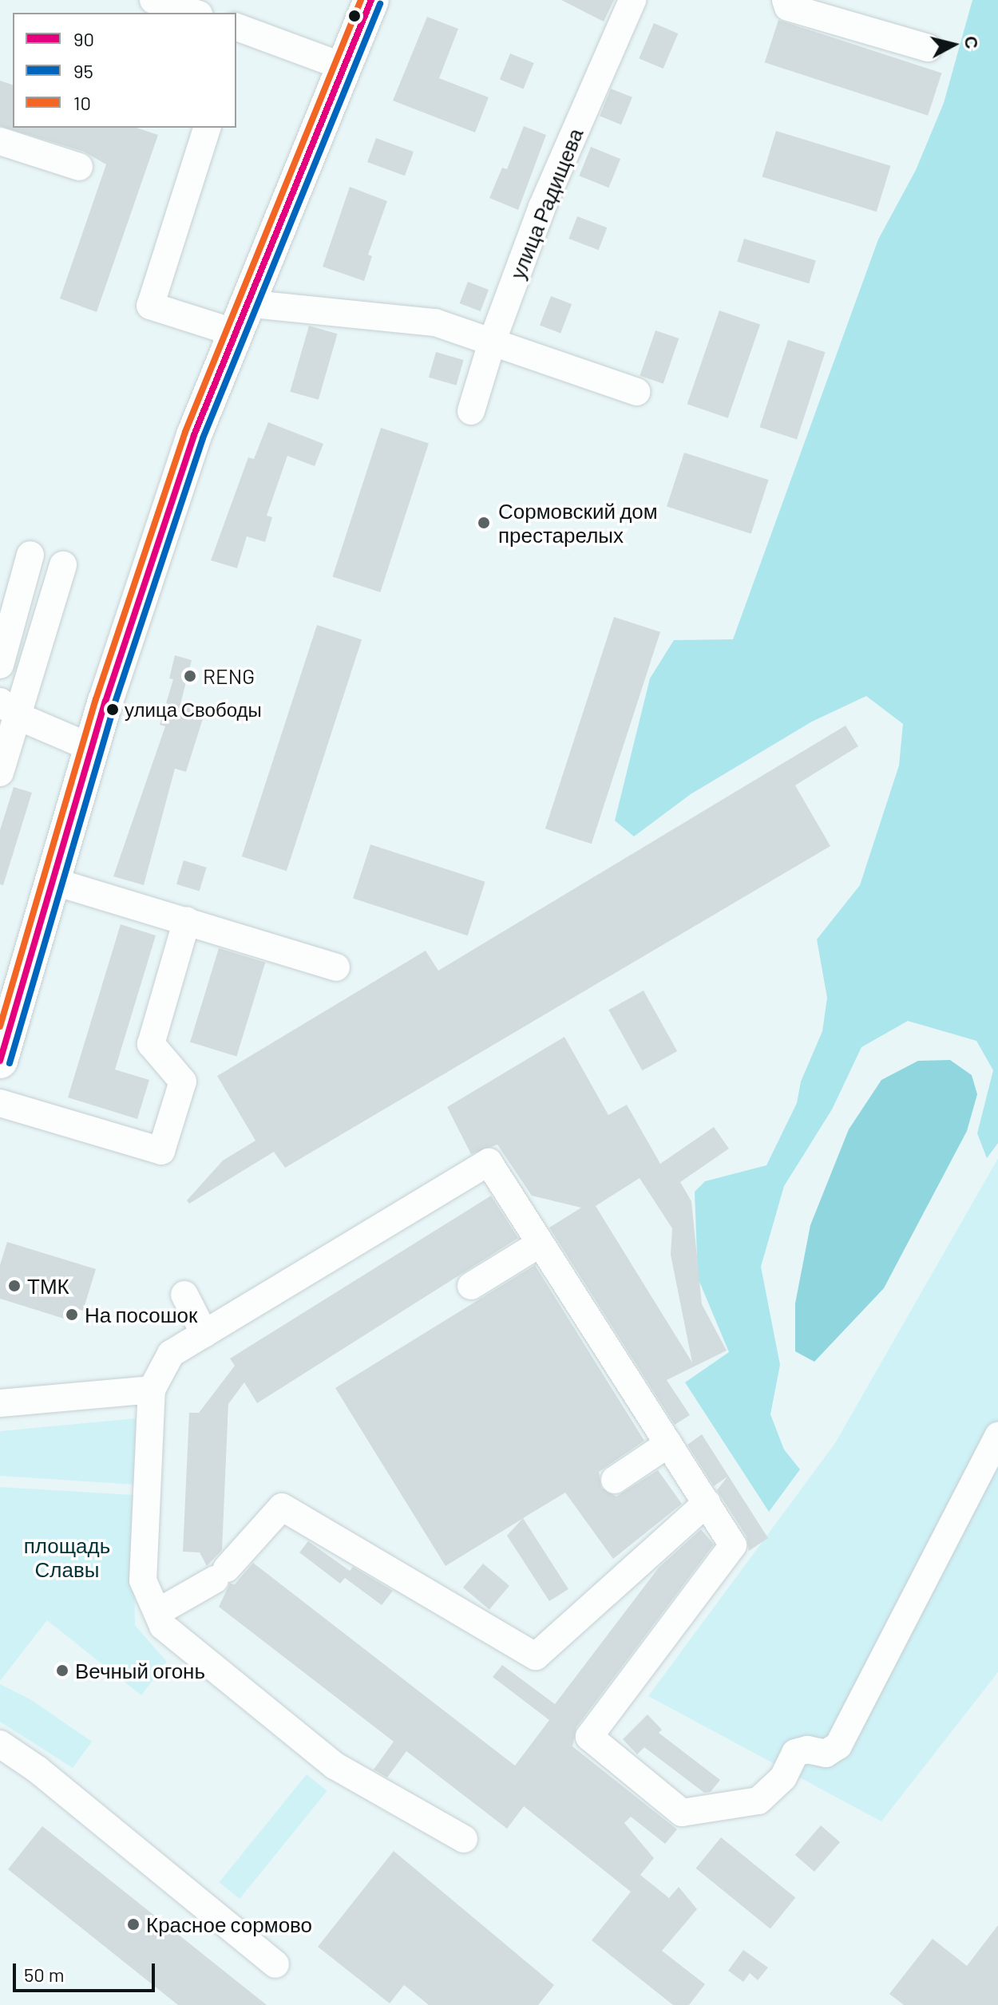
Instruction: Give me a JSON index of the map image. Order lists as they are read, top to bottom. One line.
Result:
{"streets":{"street":["улица Радищева"]},"parks":["площадь Славы"],"places":["Сормовский дом престарелых","RENG","улица Свободы","ТМК","На посошок","Вечный огонь","Красное сормово"],"lines":["transit line 90","transit line 10","transit line 95"],"legend":["90","95","10"],"scale_bar":"50 m","north":"right"}
